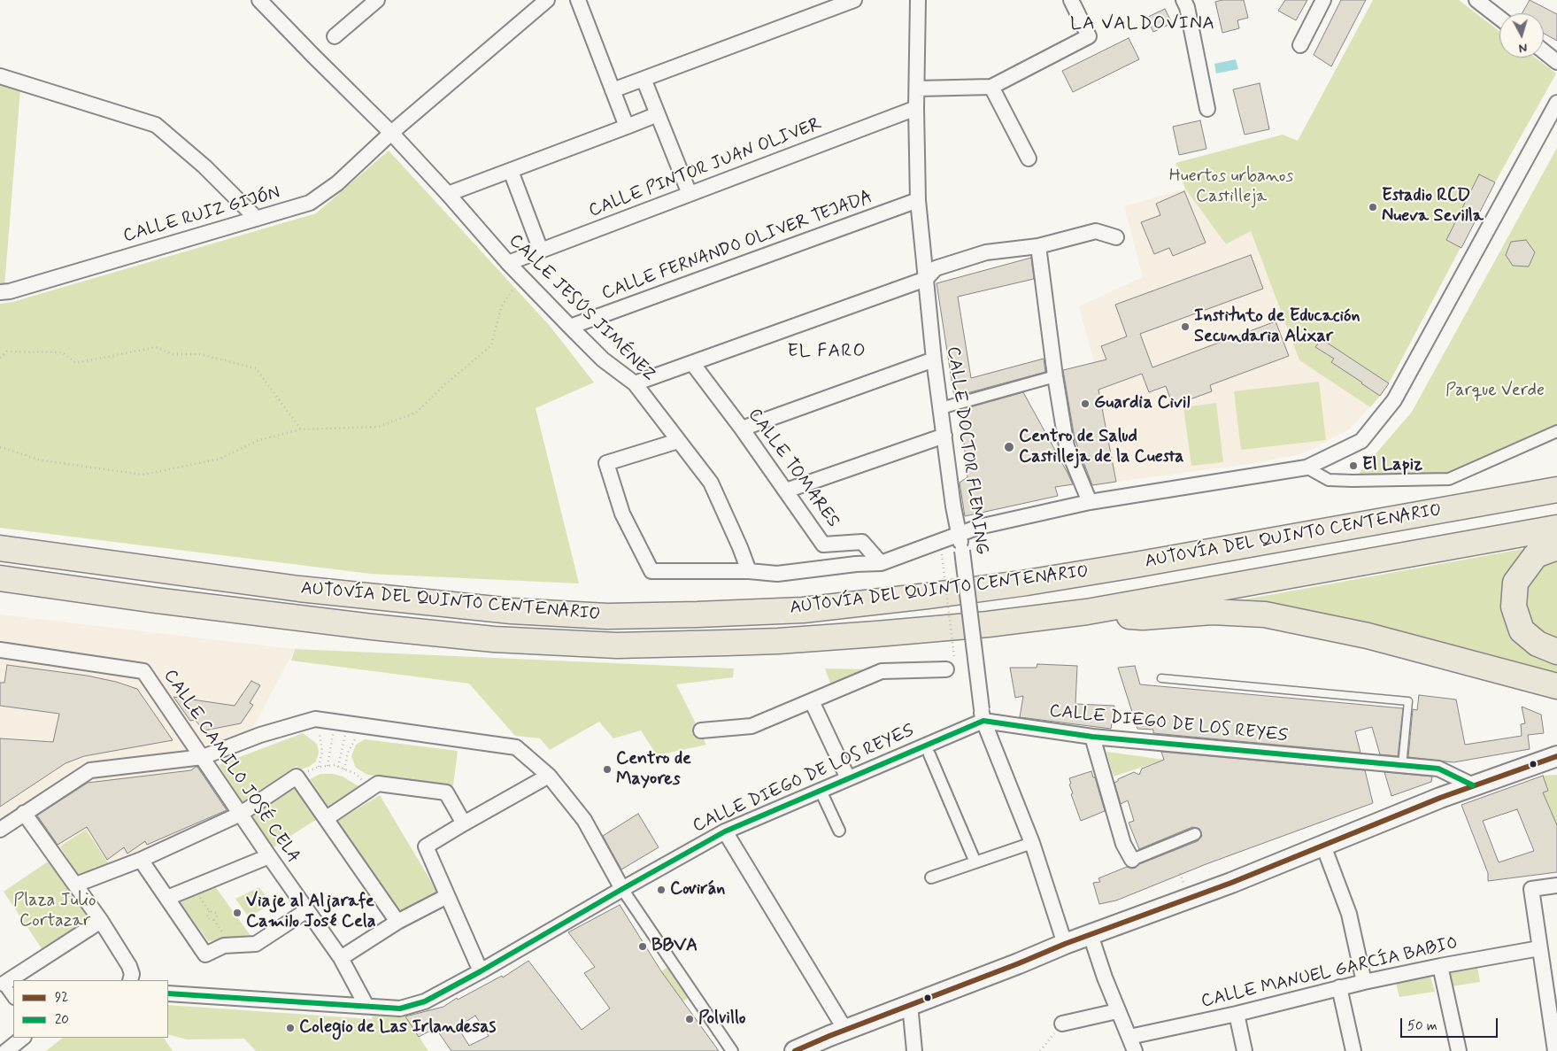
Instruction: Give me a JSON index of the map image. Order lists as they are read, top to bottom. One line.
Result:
{"streets":{"highway":["AUTOVÍA DEL QUINTO CENTENARIO"],"street":["CALLE PINTOR JUAN OLIVER","CALLE RUIZ GIJÓN","CALLE FERNANDO OLIVER TEJADA","CALLE JESÚS JIMÉNEZ","CALLE DOCTOR FLEMING","CALLE TOMARES","CALLE DIEGO DE LOS REYES","CALLE CAMILO JOSÉ CELA","CALLE MANUEL GARCÍA BABIO"]},"crossings":[["CALLE PINTOR JUAN OLIVER","CALLE JESÚS JIMÉNEZ"],["CALLE PINTOR JUAN OLIVER","CALLE DOCTOR FLEMING"],["CALLE RUIZ GIJÓN","CALLE JESÚS JIMÉNEZ"],["CALLE FERNANDO OLIVER TEJADA","CALLE JESÚS JIMÉNEZ"],["CALLE FERNANDO OLIVER TEJADA","CALLE DOCTOR FLEMING"],["CALLE DOCTOR FLEMING","CALLE DIEGO DE LOS REYES"],["CALLE DIEGO DE LOS REYES","CALLE CAMILO JOSÉ CELA"]],"districts":["LA VALDOVINA","EL FARO"],"parks":["Huertos urbanos Castilleja","Parque Verde","Plaza Julio Cortazar"],"places":["Estadio RCD Nueva Sevilla","Instituto de Educación Secundaria Alixar","Guardia Civil","Centro de Salud Castilleja de la Cuesta","El Lapiz","Centro de Mayores","Covirán","Viaje al Aljarafe Camilo José Cela","BBVA","Polvillo","Colegio de Las Irlandesas"],"lines":["transit line 20","transit line 92"],"legend":["92","20"],"scale_bar":"50 m","north":"bottom"}
